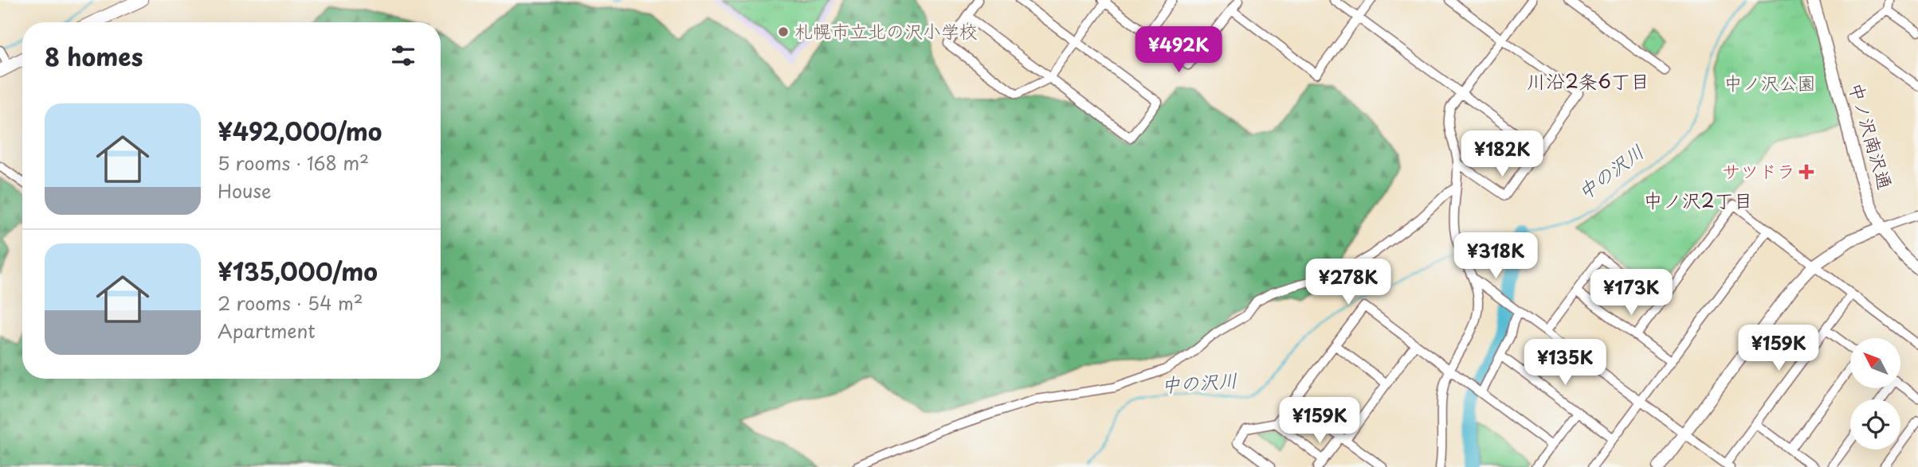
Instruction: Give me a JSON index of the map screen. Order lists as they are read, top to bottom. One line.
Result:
{"streets":{"street":["中ノ沢南沢通"]},"districts":["川沿2条6丁目","中ノ沢2丁目"],"water":["中の沢川"],"parks":["中ノ沢公園"],"places":{"other":["札幌市立北の沢小学校"],"health":["サツドラ"]},"north":"top left","page":{"heading":"8 homes","price":["¥492K","¥182K","¥318K","¥278K","¥173K","¥159K","¥135K","¥159K"],"list":[{"name":"¥492,000/mo","note":"5 rooms · 168 m² · House"},{"name":"¥135,000/mo","note":"2 rooms · 54 m² · Apartment"}]}}
